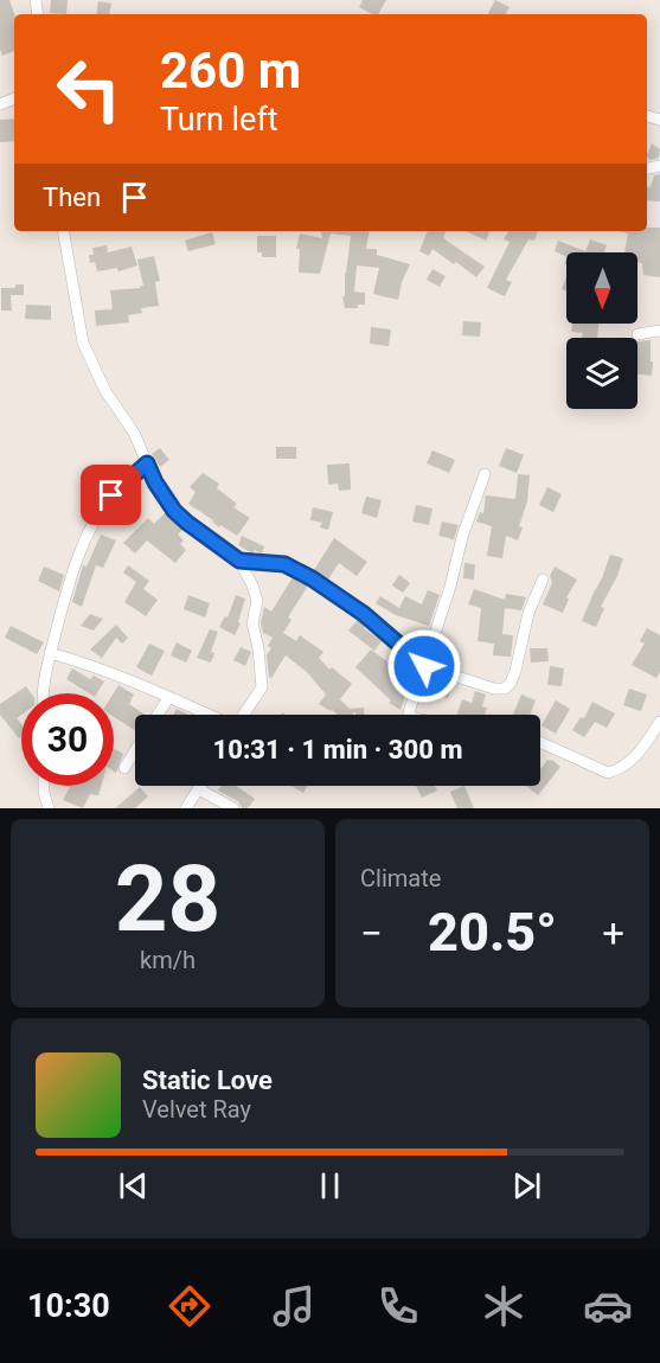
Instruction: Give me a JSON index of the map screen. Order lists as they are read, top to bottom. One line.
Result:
{"north":"bottom","page":{"turn":["260 m","Turn left"],"then":"Then","limit":"30","trip":"10:31 · 1 min · 300 m","tile":[["28","km/h"],"Climate"],"heat":["−","20.5°","+"],"song":["Static Love","Velvet Ray"],"tabs":"10:30"}}
